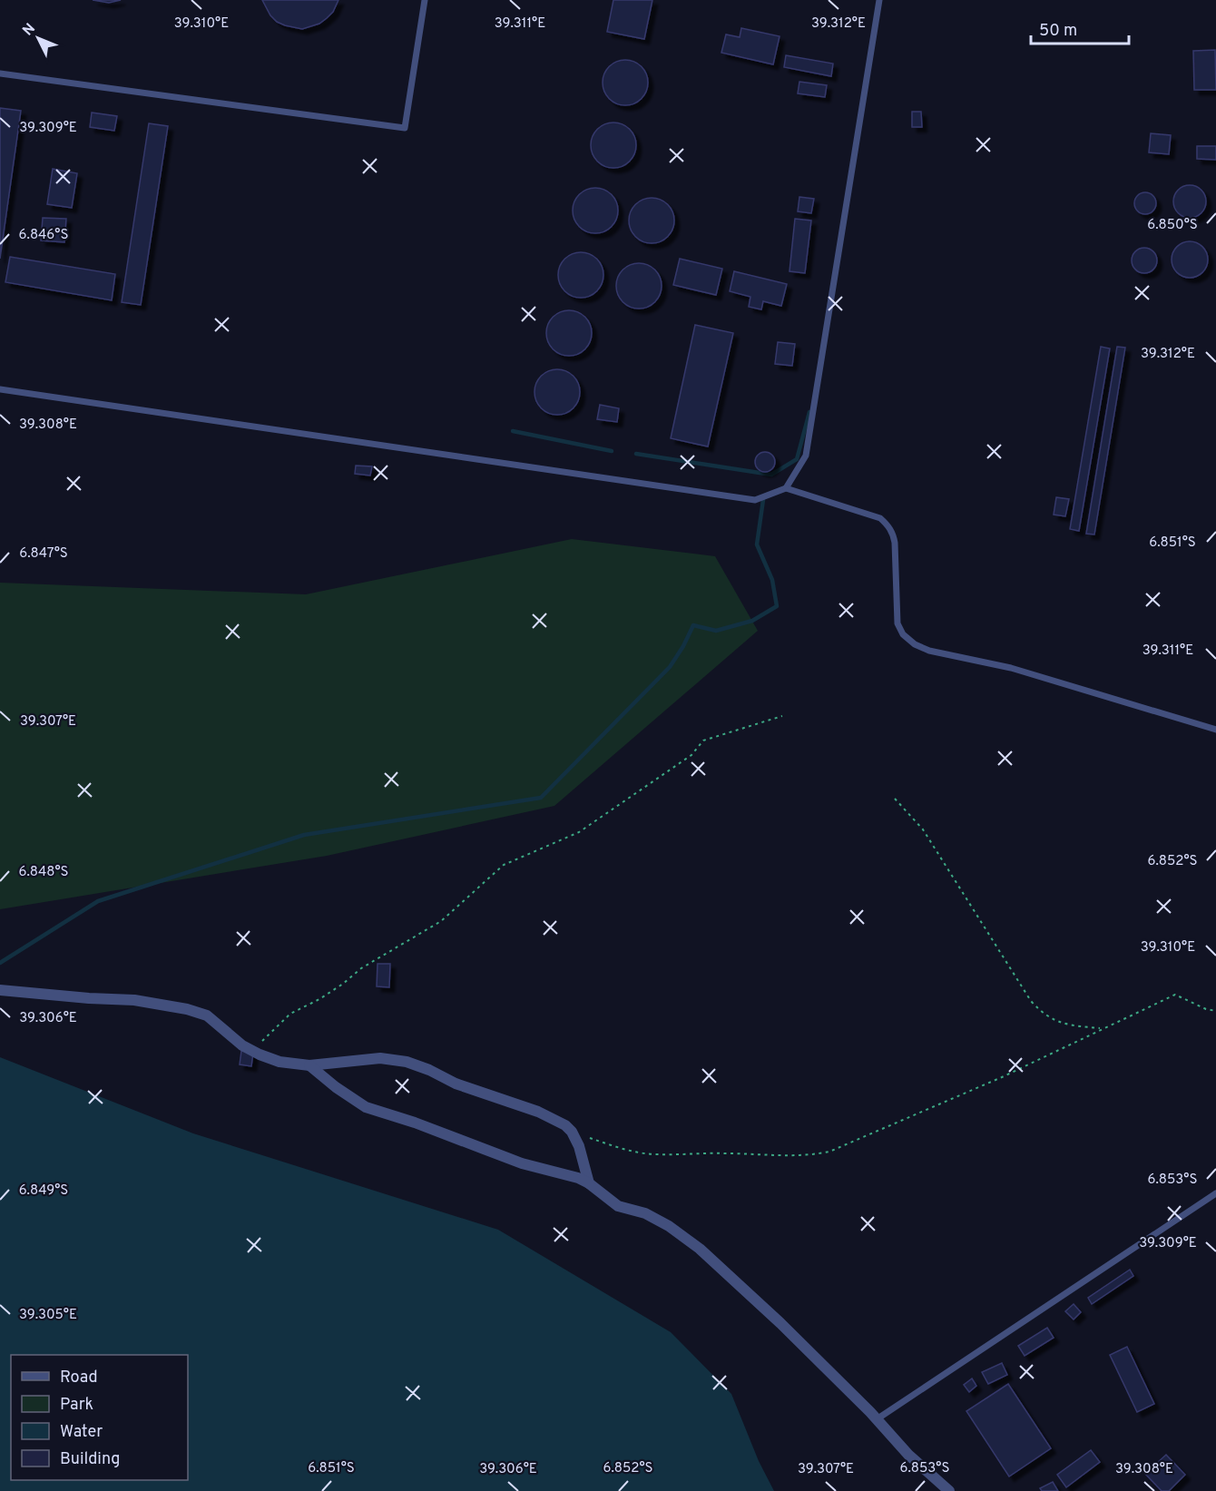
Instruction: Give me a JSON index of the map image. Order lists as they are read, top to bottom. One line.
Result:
{"legend":["Road","Park","Water","Building"],"scale_bar":"50 m","north":"top left","coordinates":["39.310°E","39.311°E","39.312°E","39.309°E","6.850°S","6.846°S","39.308°E","6.851°S","6.847°S","39.307°E","6.852°S","6.848°S","39.306°E","6.853°S","6.849°S","39.305°E"]}
